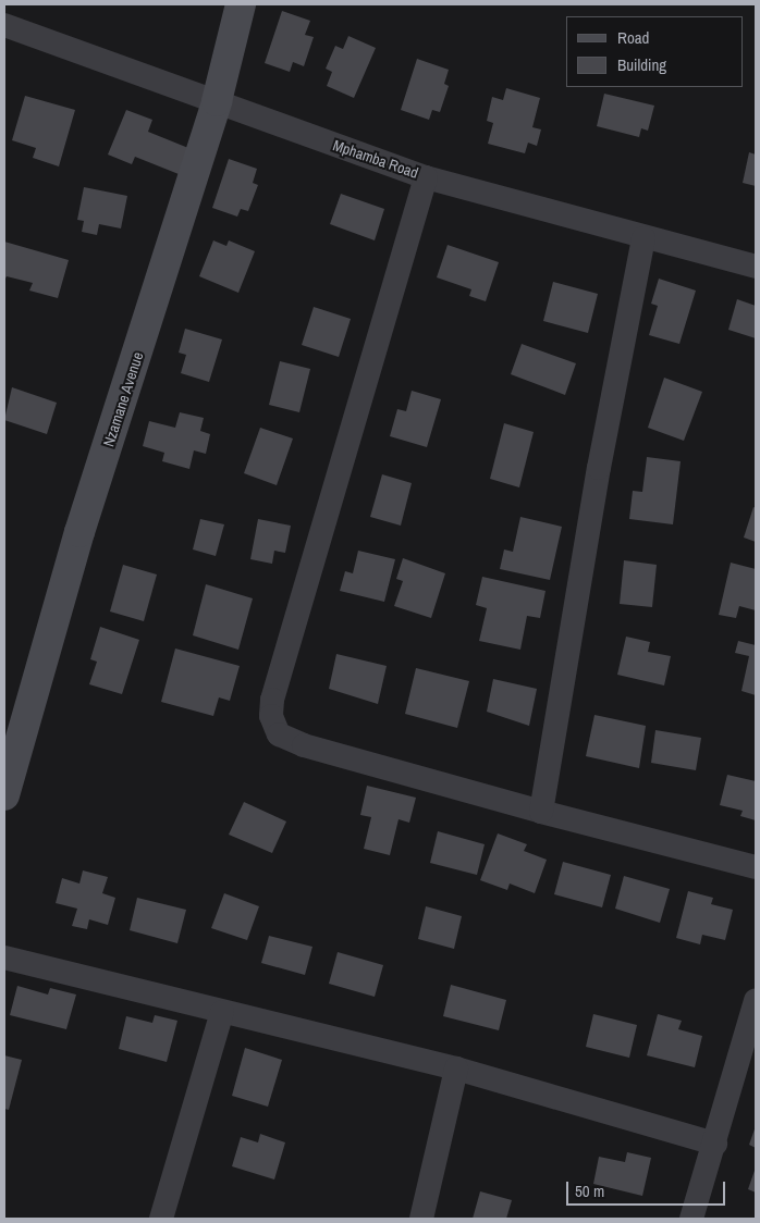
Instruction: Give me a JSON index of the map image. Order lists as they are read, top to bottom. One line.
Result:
{"streets":{"street":["Mphamba Road","Nzamane Avenue"]},"crossings":[["Mphamba Road","Nzamane Avenue"]],"legend":["Road","Building"],"scale_bar":"50 m"}
